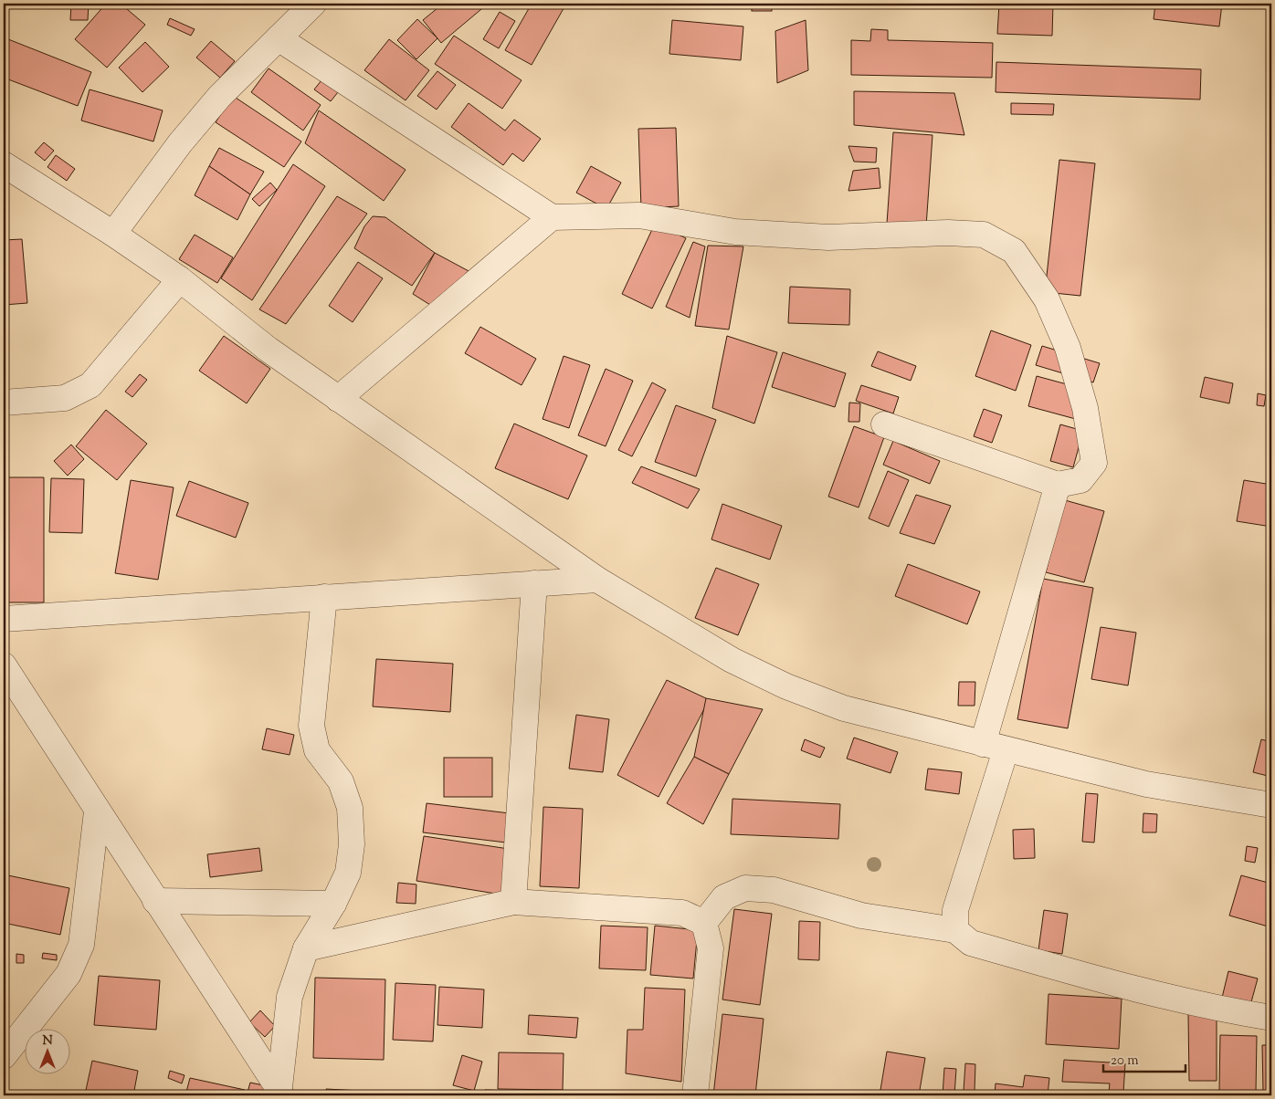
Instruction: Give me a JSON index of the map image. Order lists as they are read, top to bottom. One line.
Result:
{"scale_bar":"20 m","north":"top"}
